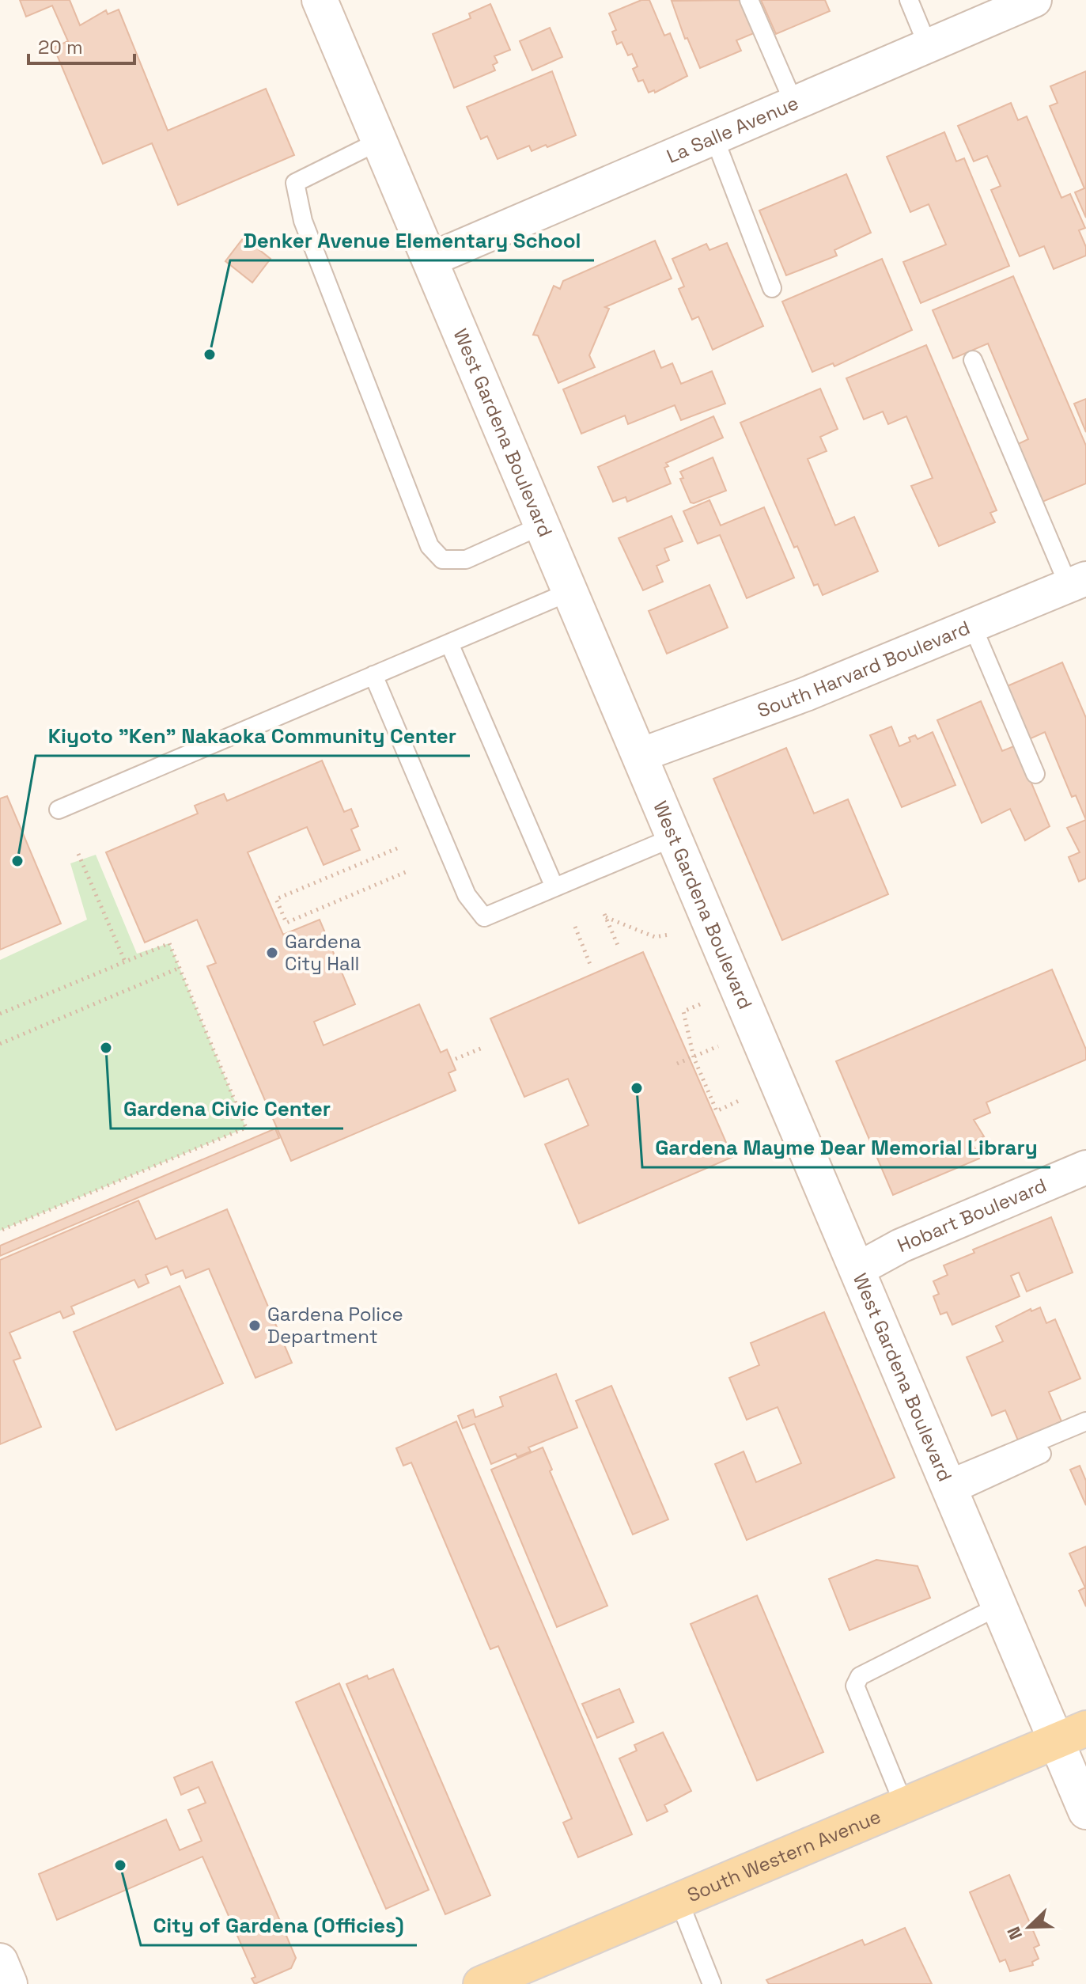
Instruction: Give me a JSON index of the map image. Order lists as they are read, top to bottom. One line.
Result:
{"streets":{"main road":["West Gardena Boulevard","South Western Avenue"],"street":["La Salle Avenue","South Harvard Boulevard","Hobart Boulevard"]},"crossings":[["La Salle Avenue","West Gardena Boulevard"],["West Gardena Boulevard","South Harvard Boulevard"],["West Gardena Boulevard","Hobart Boulevard"],["West Gardena Boulevard","South Western Avenue"]],"places":["Denker Avenue Elementary School","Kiyoto \"Ken\" Nakaoka Community Center","Gardena City Hall","Gardena Civic Center","Gardena Mayme Dear Memorial Library","Gardena Police Department","City of Gardena (Officies)"],"scale_bar":"20 m","north":"bottom left"}
